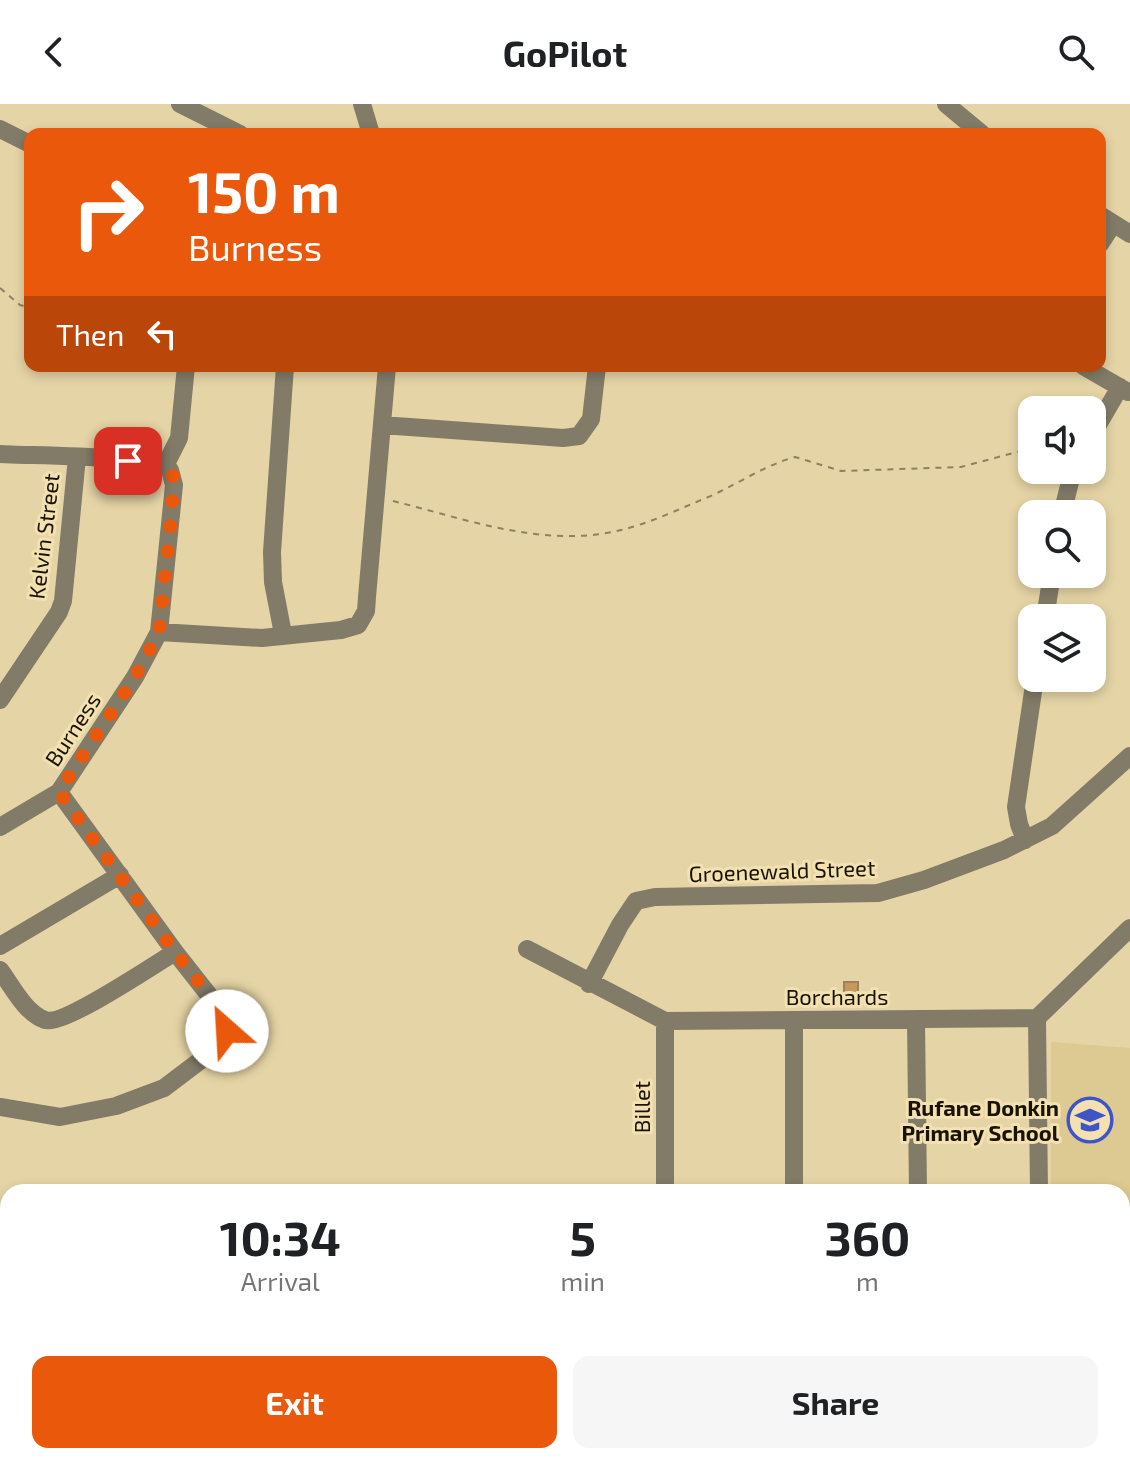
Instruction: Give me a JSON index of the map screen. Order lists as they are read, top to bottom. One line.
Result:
{"streets":{"street":["Kelvin Street","Burness","Groenewald Street","Borchards","Billet"]},"crossings":[["Groenewald Street","Borchards"],["Borchards","Billet"]],"places":{"school or university":["Rufane Donkin Primary School"]},"page":{"header":"GoPilot","turn":["150 m","Burness"],"then":"Then","eta":["10:34","Arrival","5","min","360","m"],"buttons":["Exit","Share"]}}
